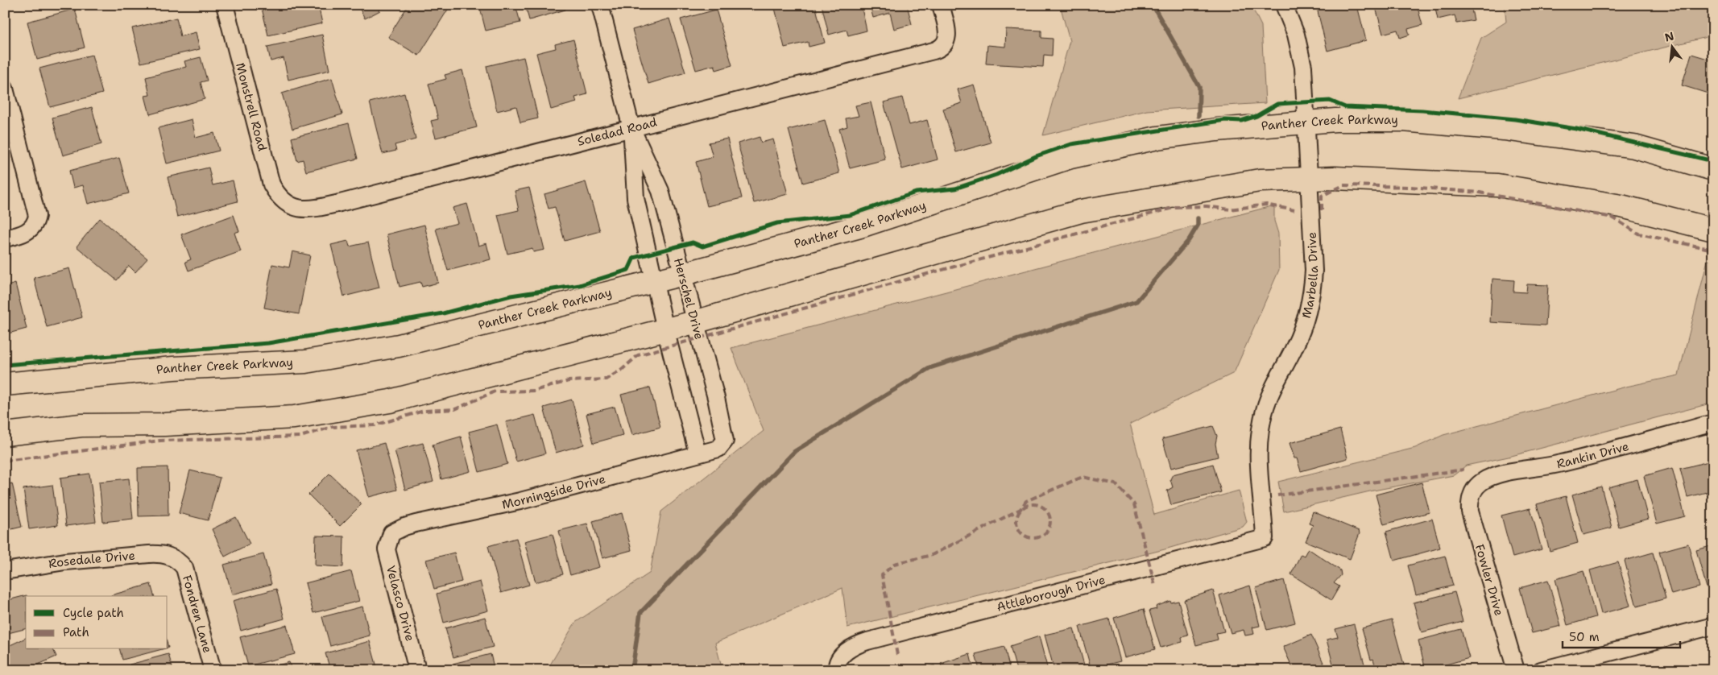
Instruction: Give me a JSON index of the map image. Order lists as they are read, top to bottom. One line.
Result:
{"streets":{"main road":["Panther Creek Parkway"],"street":["Monstrell Road","Soledad Road","Marbella Drive","Herschel Drive","Rankin Drive","Morningside Drive","Rosedale Drive","Fowler Drive","Attleborough Drive","Velasco Drive","Fondren Lane"]},"crossings":[["Monstrell Road","Soledad Road"],["Panther Creek Parkway","Marbella Drive"],["Panther Creek Parkway","Herschel Drive"],["Soledad Road","Herschel Drive"],["Marbella Drive","Attleborough Drive"],["Herschel Drive","Morningside Drive"],["Rankin Drive","Fowler Drive"],["Morningside Drive","Velasco Drive"],["Rosedale Drive","Fondren Lane"]],"legend":["Cycle path","Path"],"scale_bar":"50 m","north":"top"}
